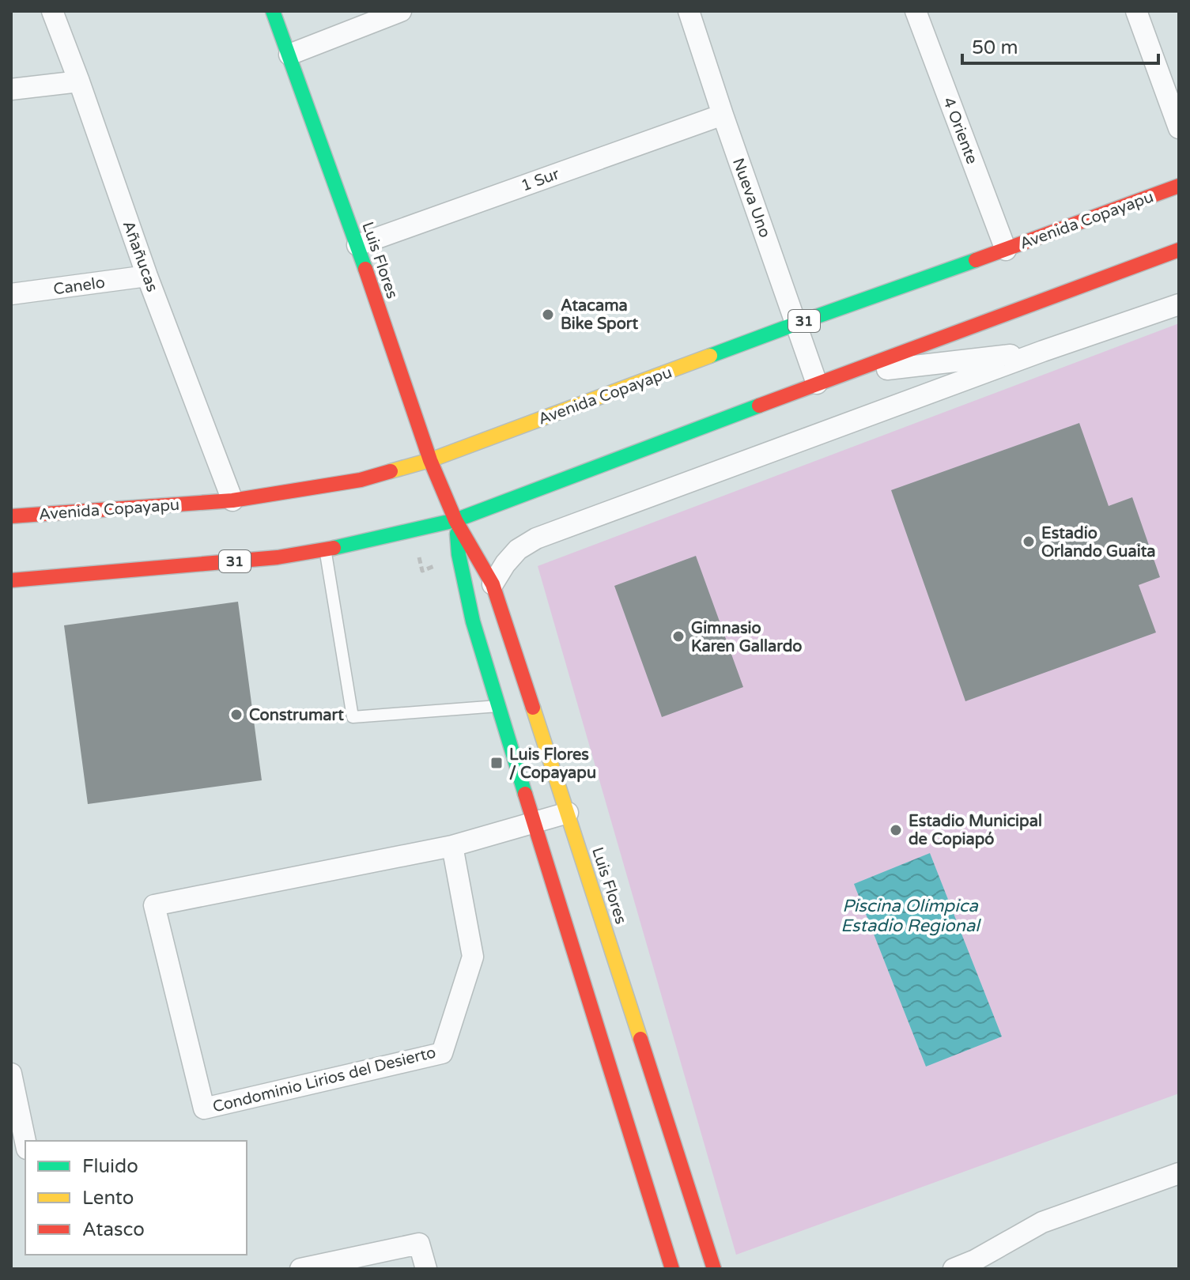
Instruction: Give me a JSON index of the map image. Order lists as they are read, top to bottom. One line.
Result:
{"streets":{"main road":["Avenida Copayapu","Luis Flores","31"],"street":["4 Oriente","1 Sur","Nueva Uno","Añañucas","Canelo","Condominio Lirios del Desierto"]},"crossings":[["4 Oriente","Avenida Copayapu"],["1 Sur","Nueva Uno"],["1 Sur","Luis Flores"],["Nueva Uno","Avenida Copayapu"],["Nueva Uno","31"],["Avenida Copayapu","Añañucas"],["Avenida Copayapu","Luis Flores"],["Añañucas","Canelo"],["Luis Flores","31"],["Luis Flores","Condominio Lirios del Desierto"]],"water":["Piscina Olímpica Estadio Regional"],"places":{"other":["Atacama Bike Sport","Estadio Orlando Guaita","Gimnasio Karen Gallardo","Construmart","Estadio Municipal de Copiapó"],"transit":["Luis Flores / Copayapu"]},"legend":["Fluido","Lento","Atasco"],"scale_bar":"50 m"}
